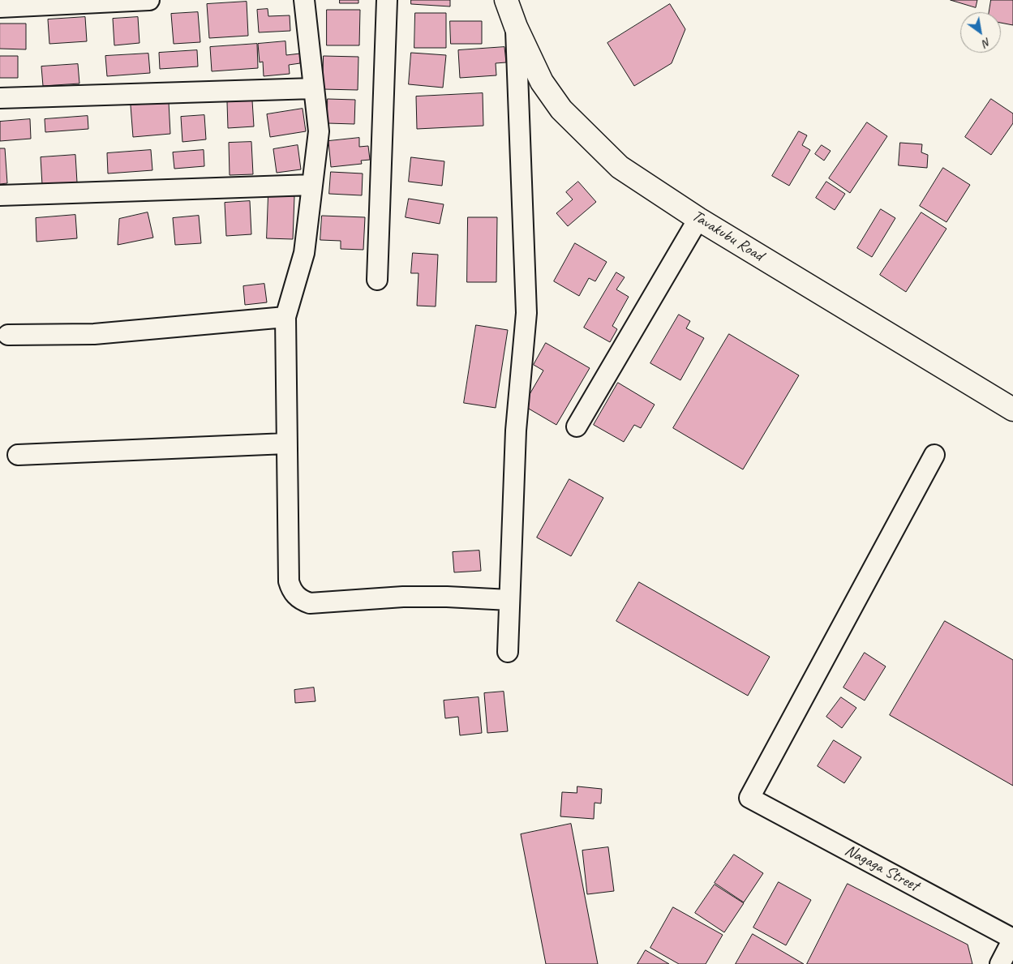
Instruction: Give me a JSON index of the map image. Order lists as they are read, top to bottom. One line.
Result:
{"streets":{"main road":["Tavakubu Road"],"street":["Nagaga Street"]},"north":"bottom right"}
